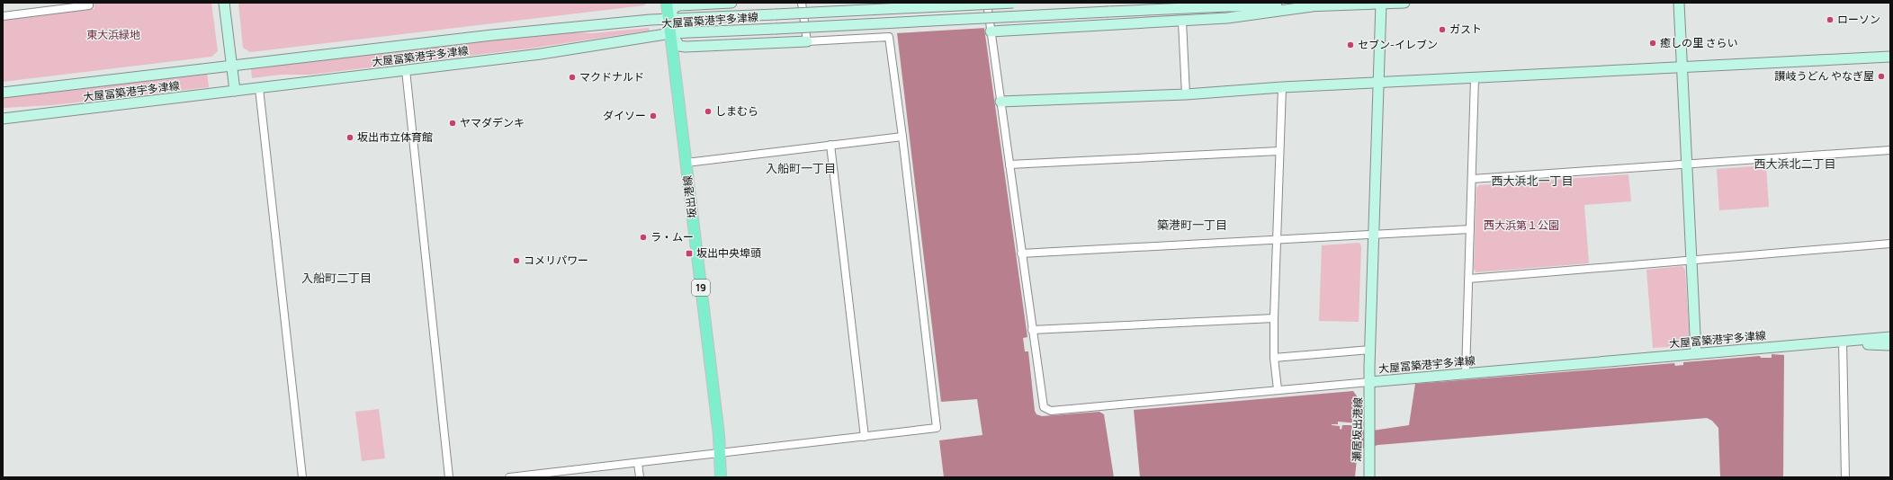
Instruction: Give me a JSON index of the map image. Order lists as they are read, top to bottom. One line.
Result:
{"streets":{"main road":["大屋冨築港宇多津線","坂出港線","19","瀬居坂出港線"]},"crossings":[["大屋冨築港宇多津線","坂出港線"],["大屋冨築港宇多津線","瀬居坂出港線"]],"districts":["西大浜北二丁目","入船町一丁目","西大浜北一丁目","築港町一丁目","入船町二丁目"],"parks":["東大浜緑地","西大浜第１公園"],"places":{"other":["ローソン","ガスト","癒しの里 さらい","セブン-イレブン","讃岐うどん やなぎ屋","マクドナルド","しまむら","ダイソー","ヤマダデンキ","坂出市立体育館","ラ・ムー","コメリパワー"],"transit":["坂出中央埠頭"]}}
